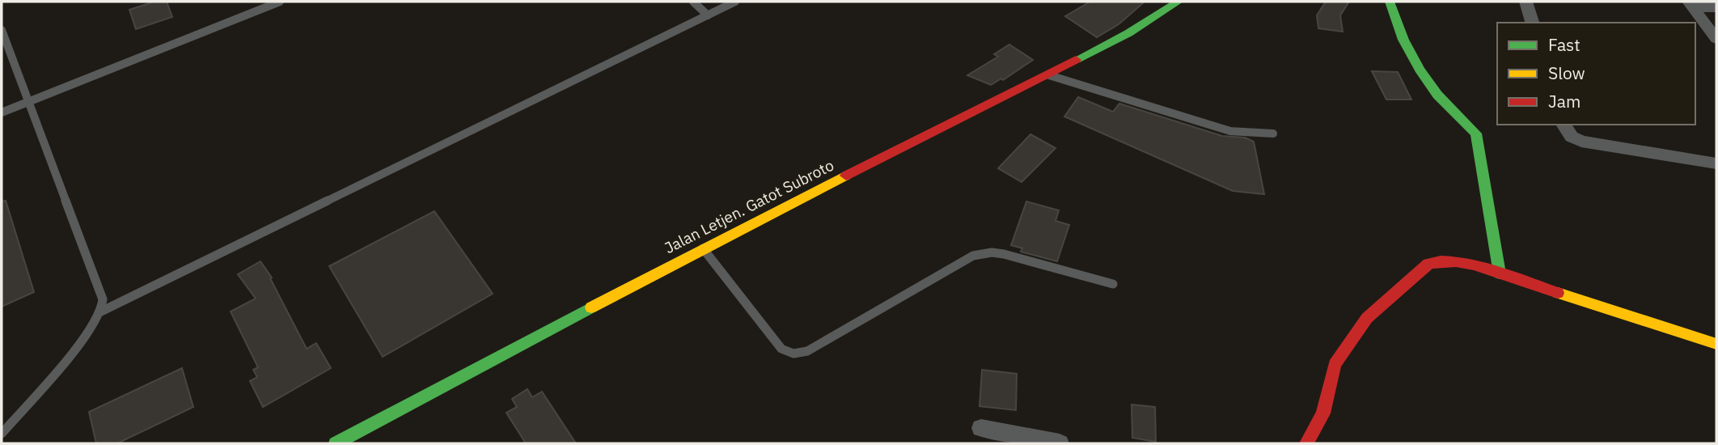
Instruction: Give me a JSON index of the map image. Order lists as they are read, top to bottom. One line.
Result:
{"streets":{"street":["Jalan Letjen. Gatot Subroto"]},"legend":["Fast","Slow","Jam"]}
